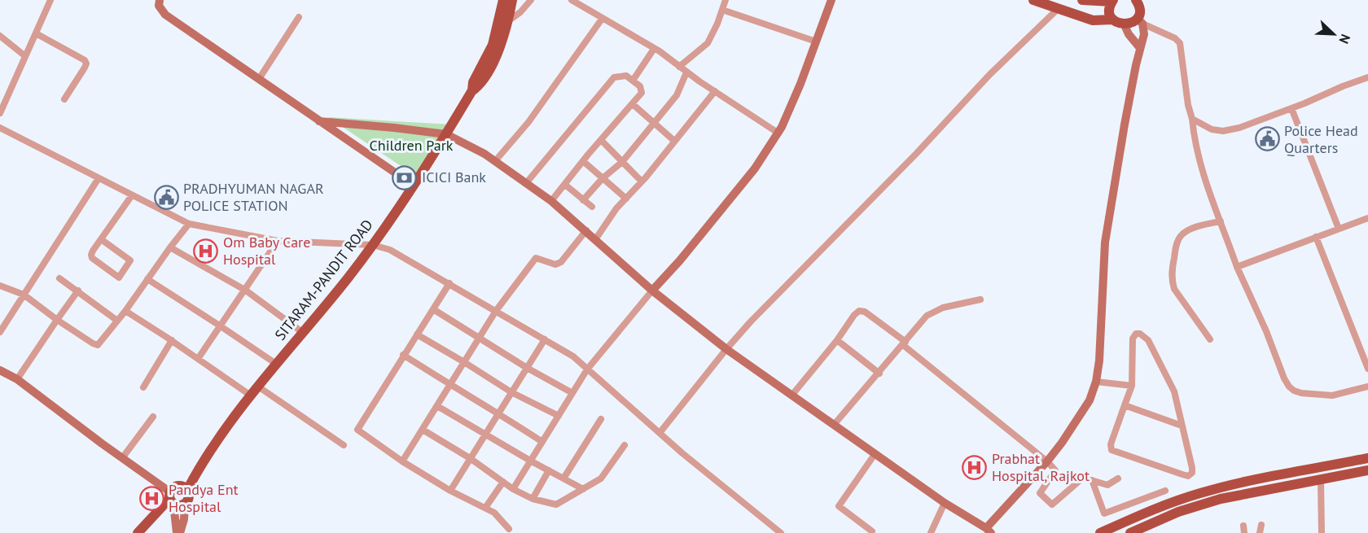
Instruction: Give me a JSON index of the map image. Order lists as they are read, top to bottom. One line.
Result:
{"streets":{"main road":["SITARAM-PANDIT ROAD"]},"parks":["Children Park"],"places":{"public building":["Police Head Quarters","PRADHYUMAN NAGAR POLICE STATION"],"bank":["ICICI Bank"],"hospital":["Om Baby Care Hospital","Prabhat Hospital, Rajkot","Pandya Ent Hospital"]},"north":"bottom right"}
